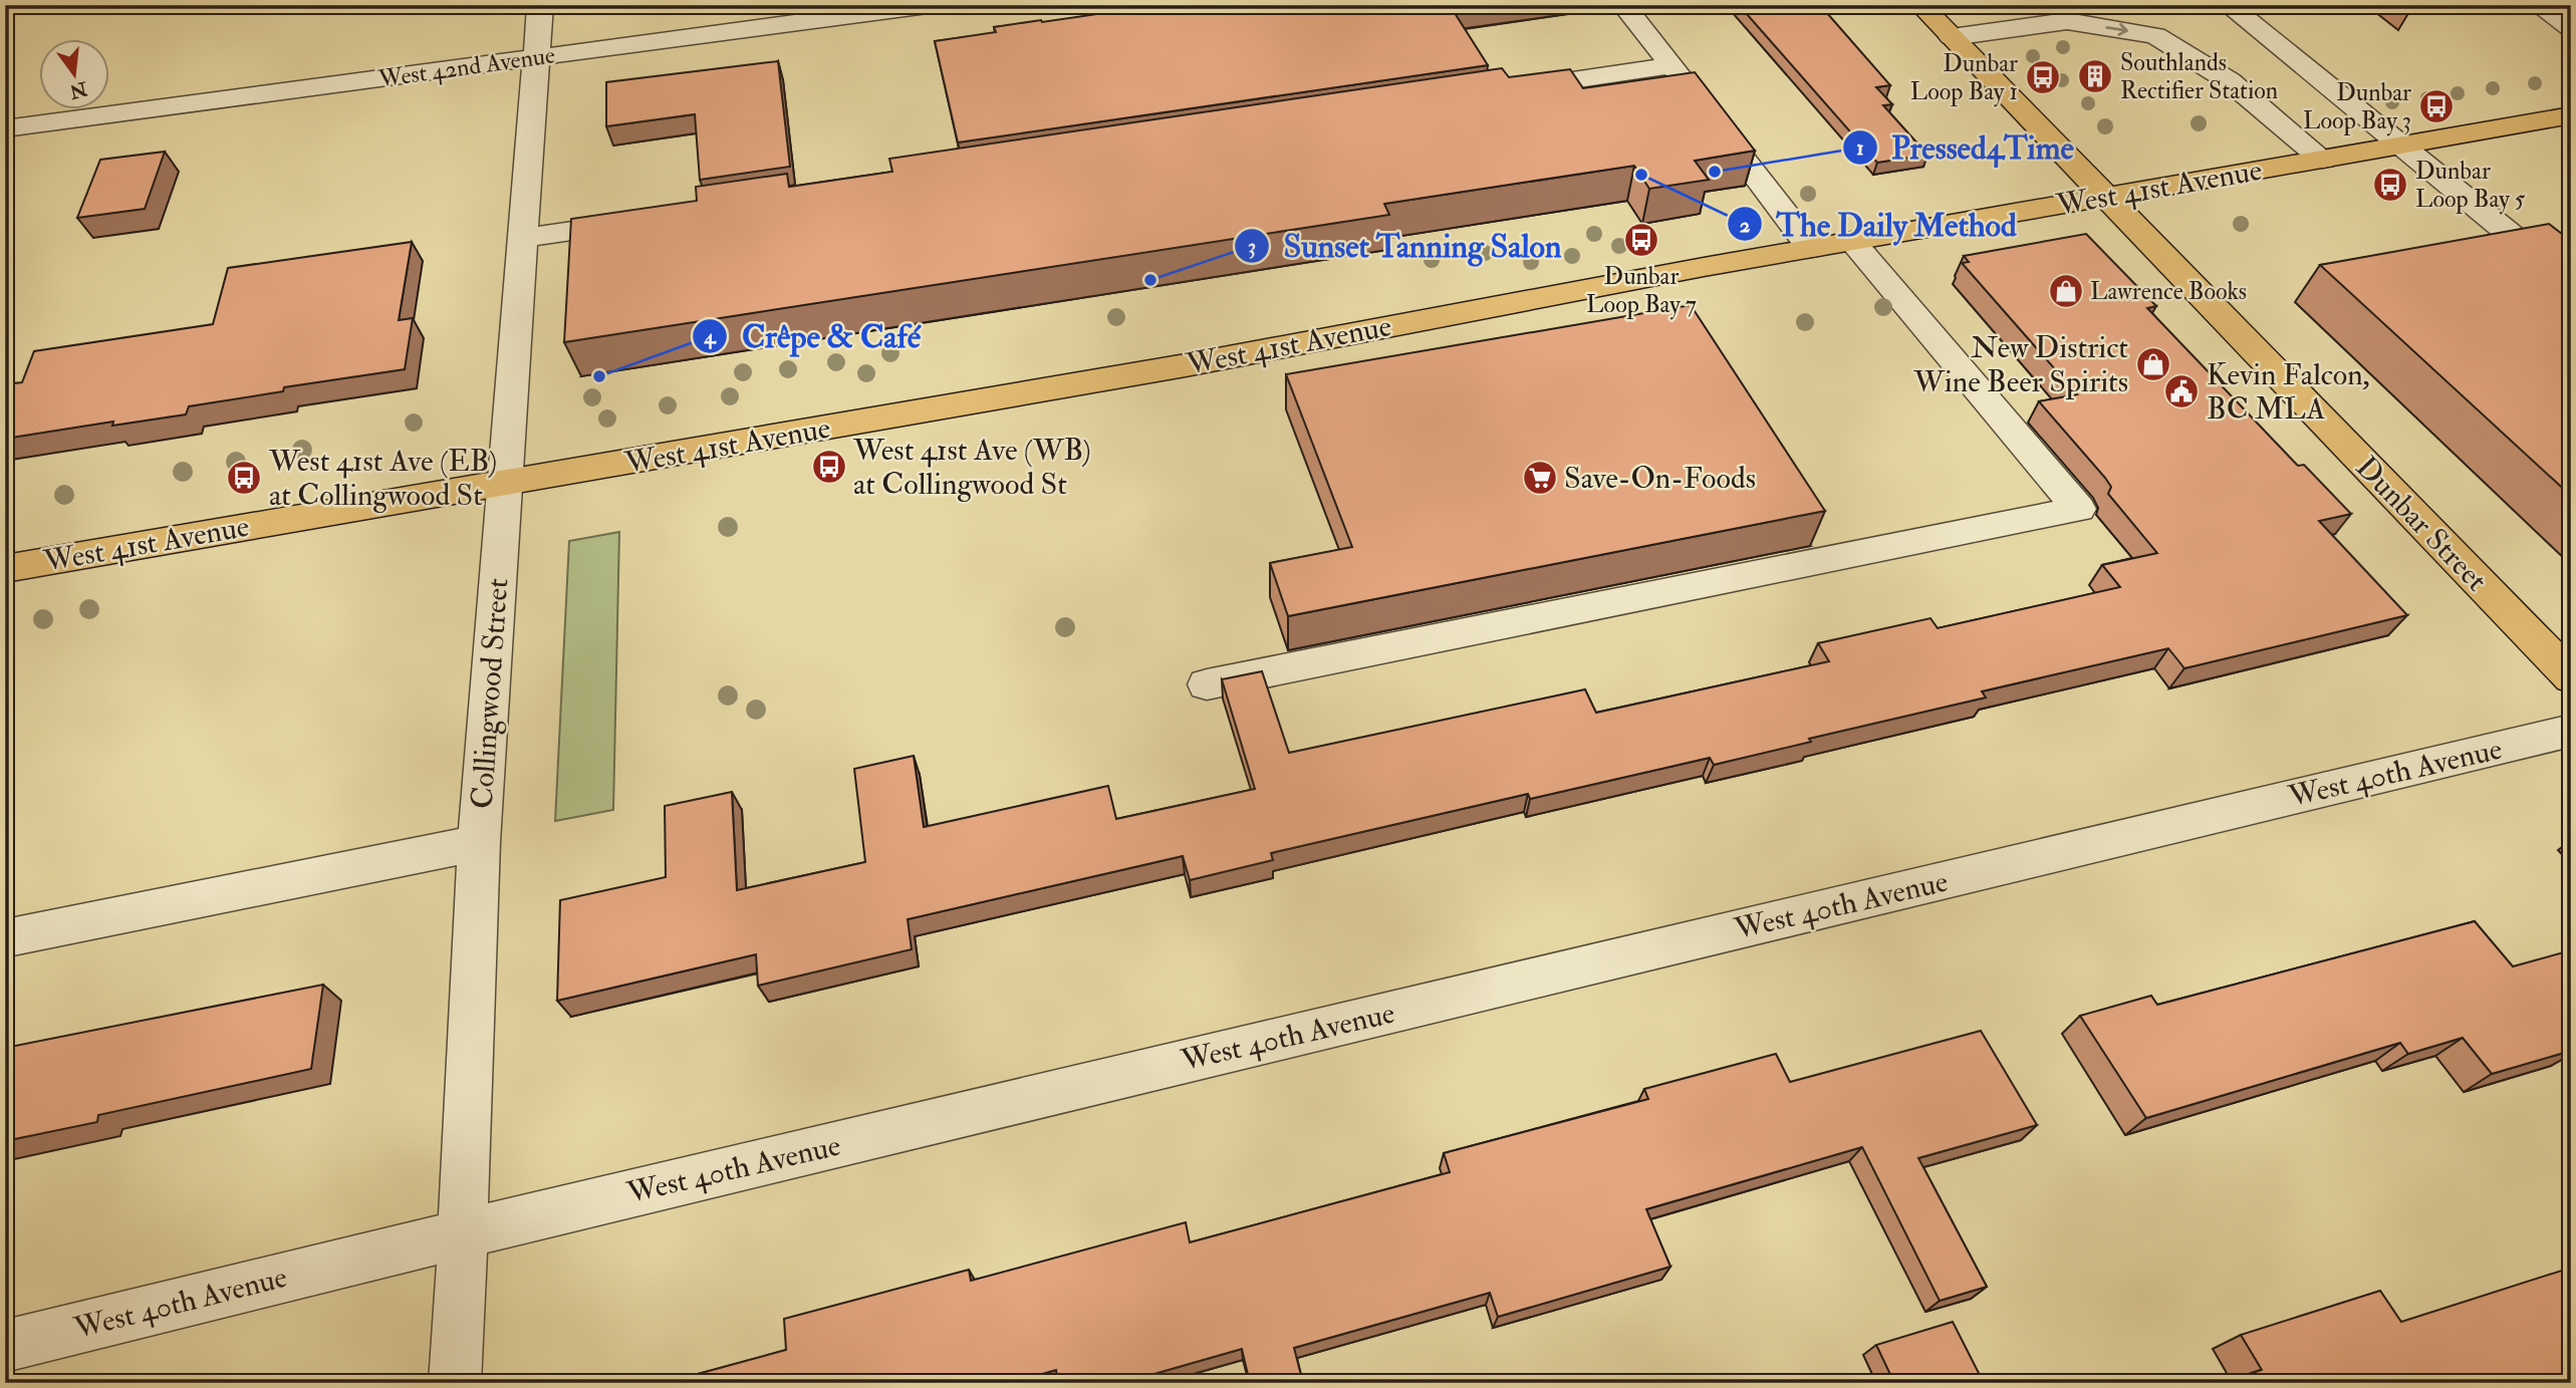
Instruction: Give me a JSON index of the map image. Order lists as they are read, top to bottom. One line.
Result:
{"streets":{"main road":["West 41st Avenue","Dunbar Street"],"street":["West 42nd Avenue","Collingwood Street","West 40th Avenue"]},"crossings":[["West 42nd Avenue","Collingwood Street"],["West 41st Avenue","Dunbar Street"],["West 41st Avenue","Collingwood Street"],["Collingwood Street","West 40th Avenue"]],"places":{"building":["Southlands Rectifier Station"],"bus stop":["Dunbar Loop Bay 1","Dunbar Loop Bay 3","Dunbar Loop Bay 5","Dunbar Loop Bay 7","West 41st Ave (WB) at Collingwood St","West 41st Ave (EB) at Collingwood St"],"other":["Pressed4Time","The Daily Method","Sunset Tanning Salon","Crêpe & Café"],"shop":["Lawrence Books","New District Wine Beer Spirits"],"public building":["Kevin Falcon, BC MLA"],"supermarket":["Save-On-Foods"]},"north":"bottom"}
